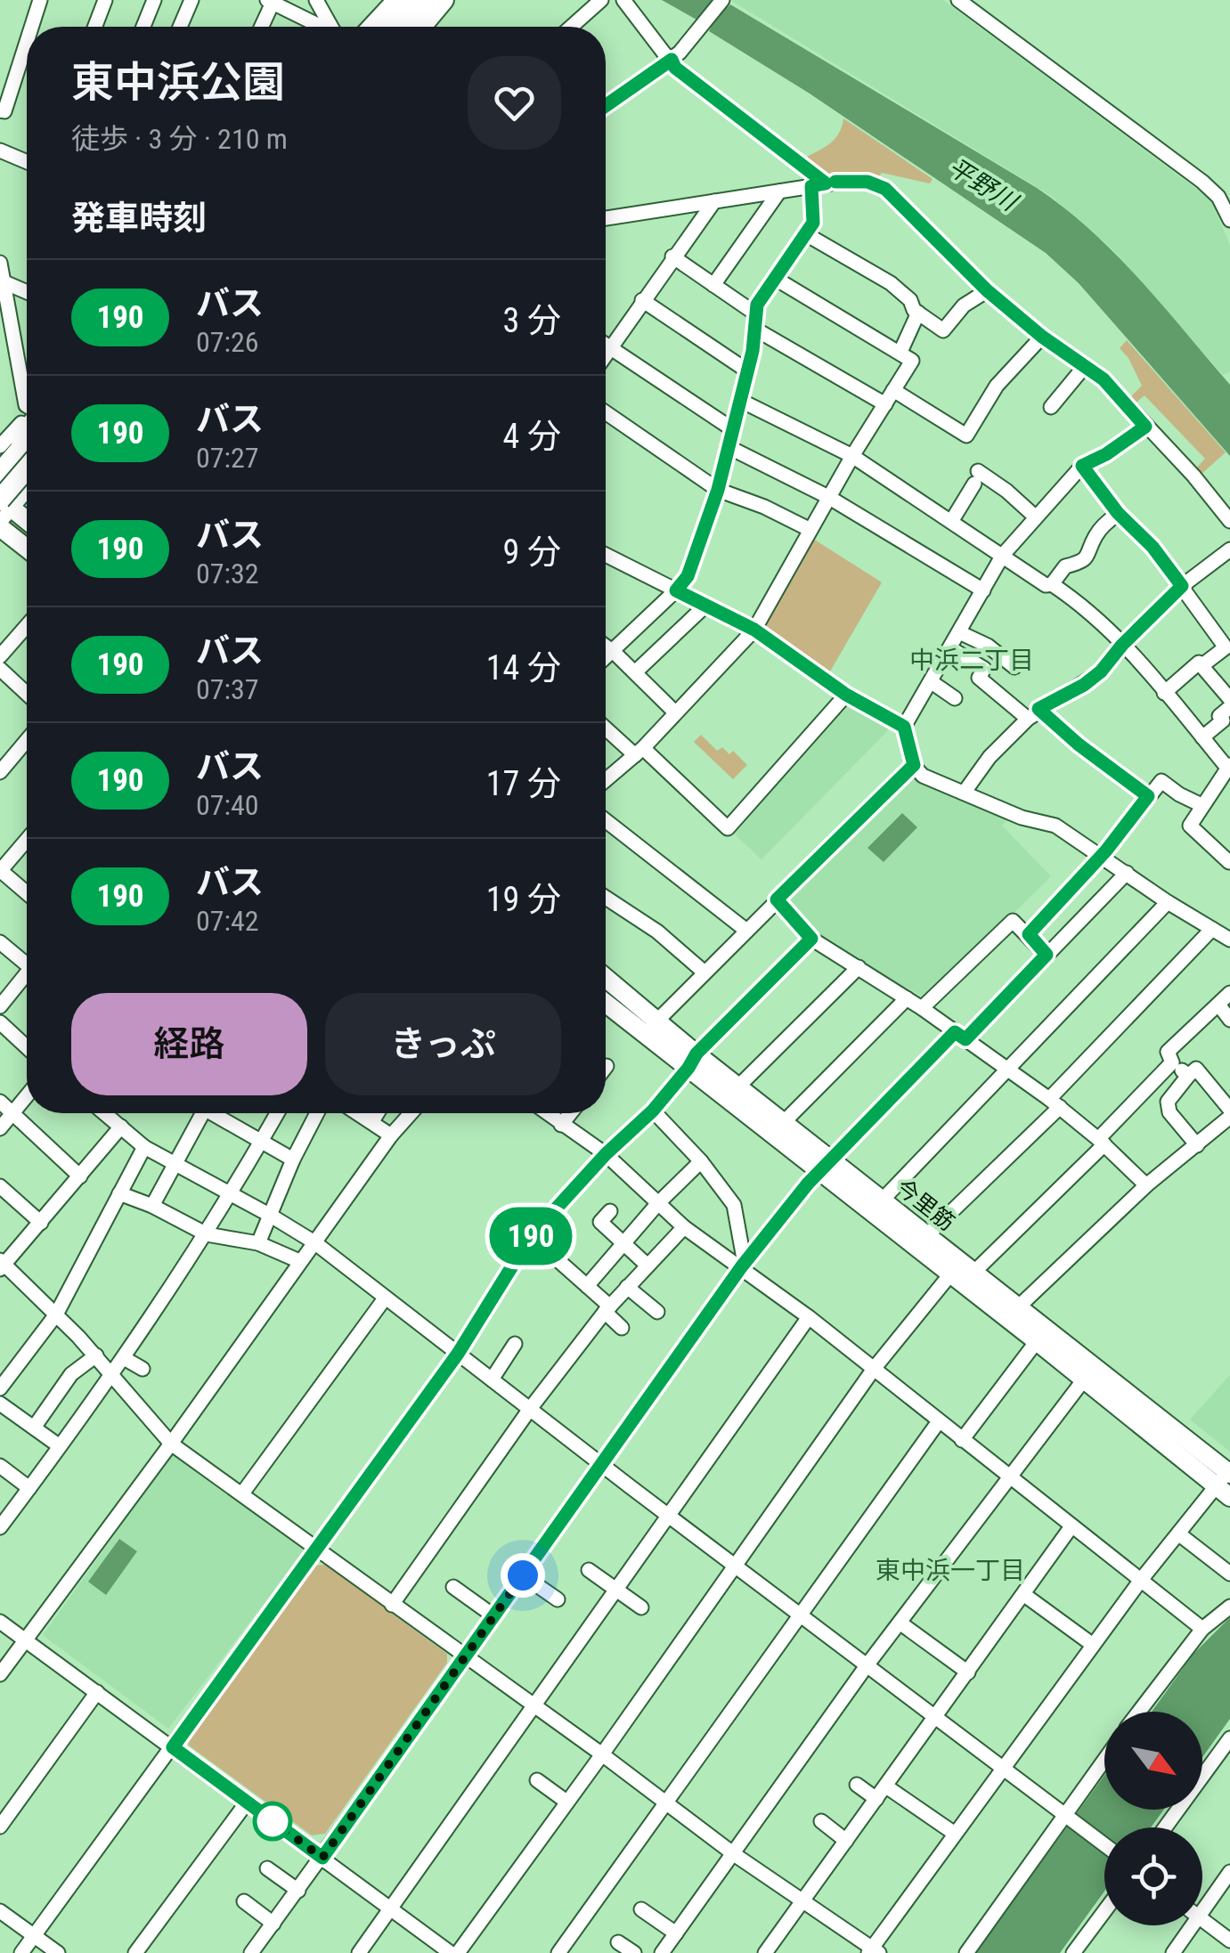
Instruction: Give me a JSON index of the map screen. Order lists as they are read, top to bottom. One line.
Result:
{"streets":{"main road":["今里筋"]},"districts":["中浜二丁目","東中浜一丁目"],"water":["平野川"],"lines":["bus line 190"],"north":"bottom right","page":{"on_map":"190","heading":[["東中浜公園","徒歩 · 3 分 · 210 m"],"発車時刻"],"list":[{"mark":"190","name":"バス","note":"07:26","value":"3 分"},{"mark":"190","name":"バス","note":"07:27","value":"4 分"},{"mark":"190","name":"バス","note":"07:32","value":"9 分"},{"mark":"190","name":"バス","note":"07:37","value":"14 分"},{"mark":"190","name":"バス","note":"07:40","value":"17 分"},{"mark":"190","name":"バス","note":"07:42","value":"19 分"}],"buttons":["経路","きっぷ"]}}
